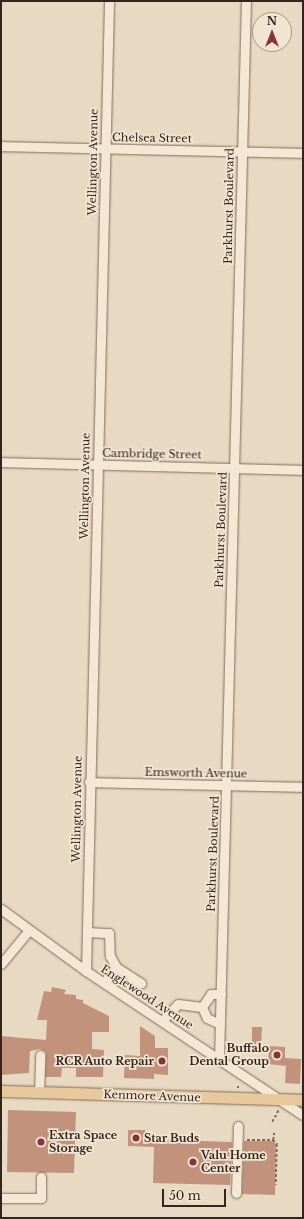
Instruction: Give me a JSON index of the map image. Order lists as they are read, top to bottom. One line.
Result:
{"streets":{"main road":["Kenmore Avenue"],"street":["Chelsea Street","Wellington Avenue","Parkhurst Boulevard","Cambridge Street","Emsworth Avenue","Englewood Avenue"]},"crossings":[["Chelsea Street","Wellington Avenue"],["Chelsea Street","Parkhurst Boulevard"],["Wellington Avenue","Cambridge Street"],["Wellington Avenue","Emsworth Avenue"],["Wellington Avenue","Englewood Avenue"],["Parkhurst Boulevard","Cambridge Street"],["Parkhurst Boulevard","Emsworth Avenue"],["Parkhurst Boulevard","Englewood Avenue"],["Englewood Avenue","Kenmore Avenue"]],"places":["Buffalo Dental Group","RCR Auto Repair","Star Buds","Extra Space Storage","Valu Home Center"],"scale_bar":"50 m","north":"top"}
